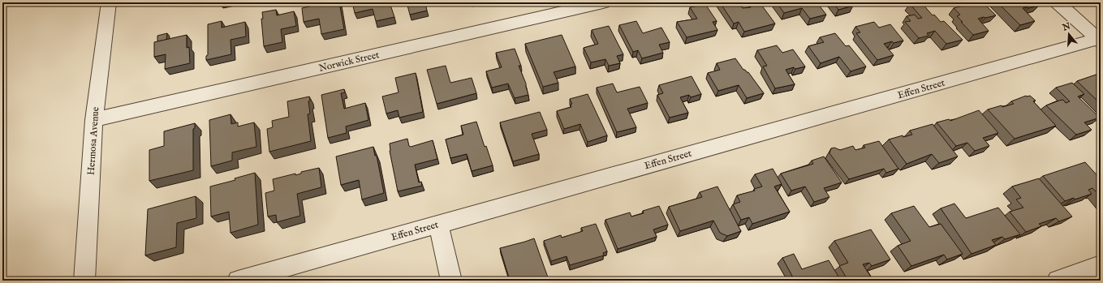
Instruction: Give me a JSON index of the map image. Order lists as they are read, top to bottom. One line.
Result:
{"streets":{"street":["Norwick Street","Effen Street","Hermosa Avenue"]},"crossings":[["Norwick Street","Hermosa Avenue"]],"north":"top"}
